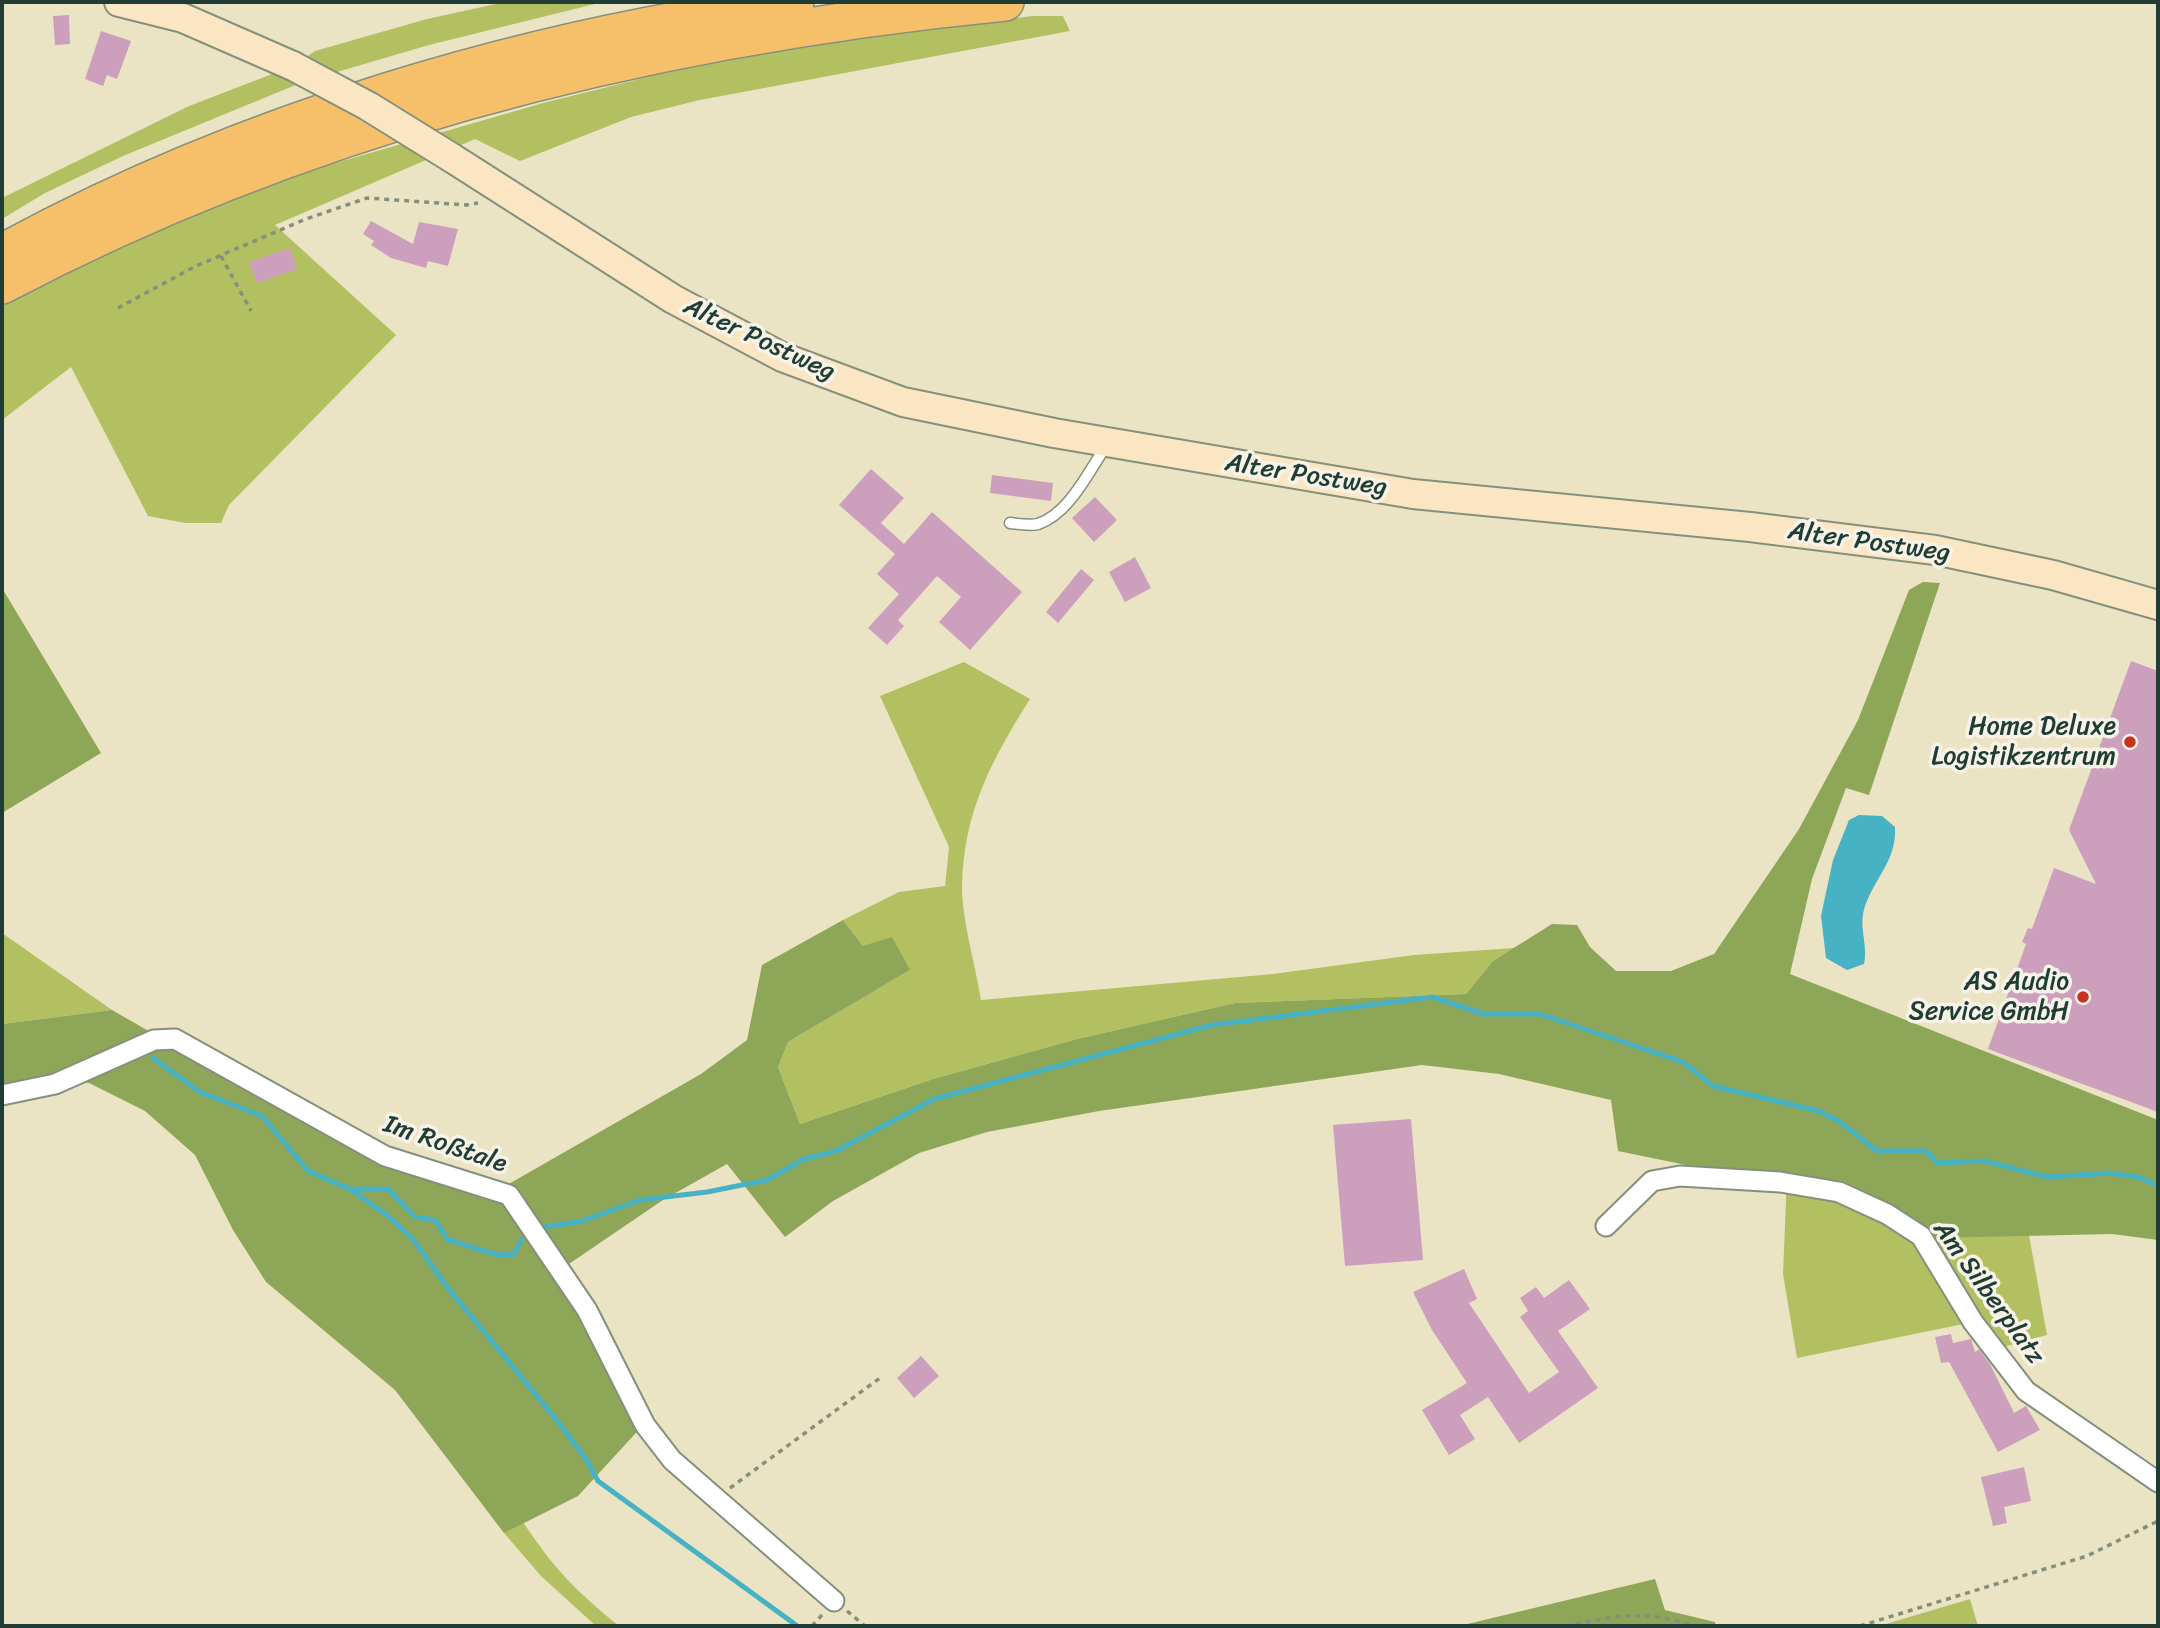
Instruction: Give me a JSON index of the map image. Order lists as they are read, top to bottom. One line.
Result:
{"streets":{"street":["Alter Postweg","Im Roßtale","Am Silberplatz"]},"places":["Home Deluxe Logistikzentrum","AS Audio Service GmbH"]}
